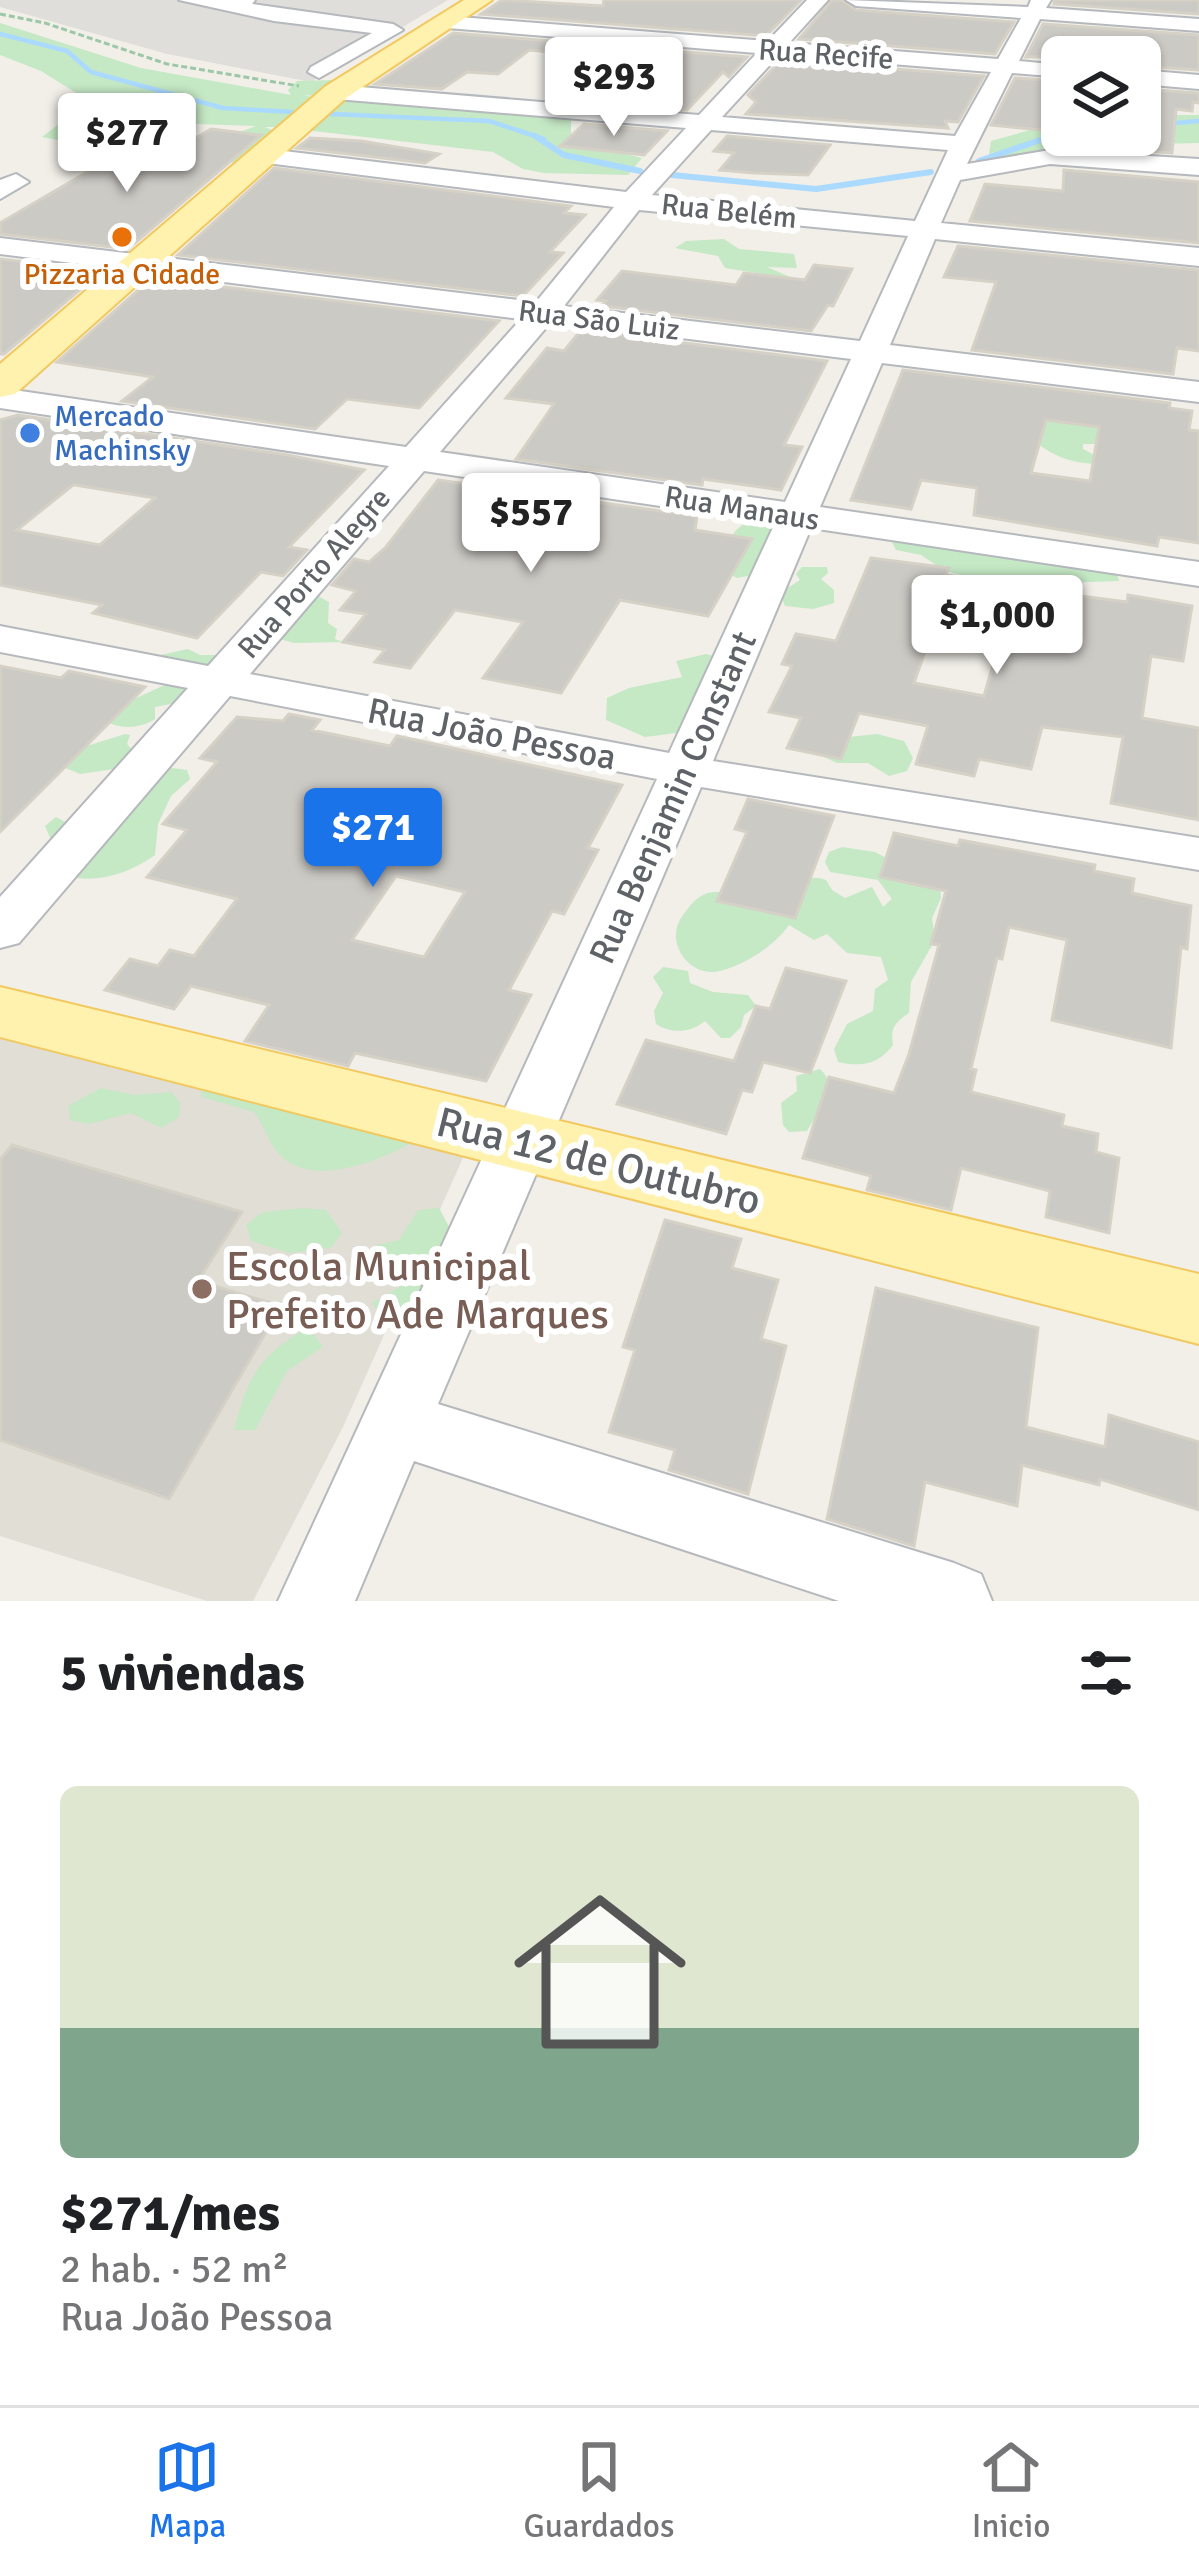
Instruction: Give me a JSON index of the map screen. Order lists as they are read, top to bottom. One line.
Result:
{"streets":{"main road":["Rua 12 de Outubro"],"street":["Rua Recife","Rua Belém","Rua São Luiz","Rua Manaus","Rua Porto Alegre","Rua João Pessoa","Rua Benjamin Constant"]},"crossings":[["Rua Recife","Rua Porto Alegre"],["Rua Recife","Rua Benjamin Constant"],["Rua Belém","Rua Porto Alegre"],["Rua Belém","Rua Benjamin Constant"],["Rua São Luiz","Rua Porto Alegre"],["Rua São Luiz","Rua Benjamin Constant"],["Rua Manaus","Rua Porto Alegre"],["Rua Manaus","Rua Benjamin Constant"],["Rua Porto Alegre","Rua João Pessoa"],["Rua João Pessoa","Rua Benjamin Constant"],["Rua Benjamin Constant","Rua 12 de Outubro"]],"places":["Pizzaria Cidade","Mercado Machinsky","Escola Municipal Prefeito Ade Marques"],"page":{"price":["$293","$277","$557","$1,000","$271"],"heading":"5 viviendas","list":[{"name":"$271/mes","note":"2 hab. · 52 m² · Rua João Pessoa"}],"tabs":["Mapa","Guardados","Inicio"]}}
